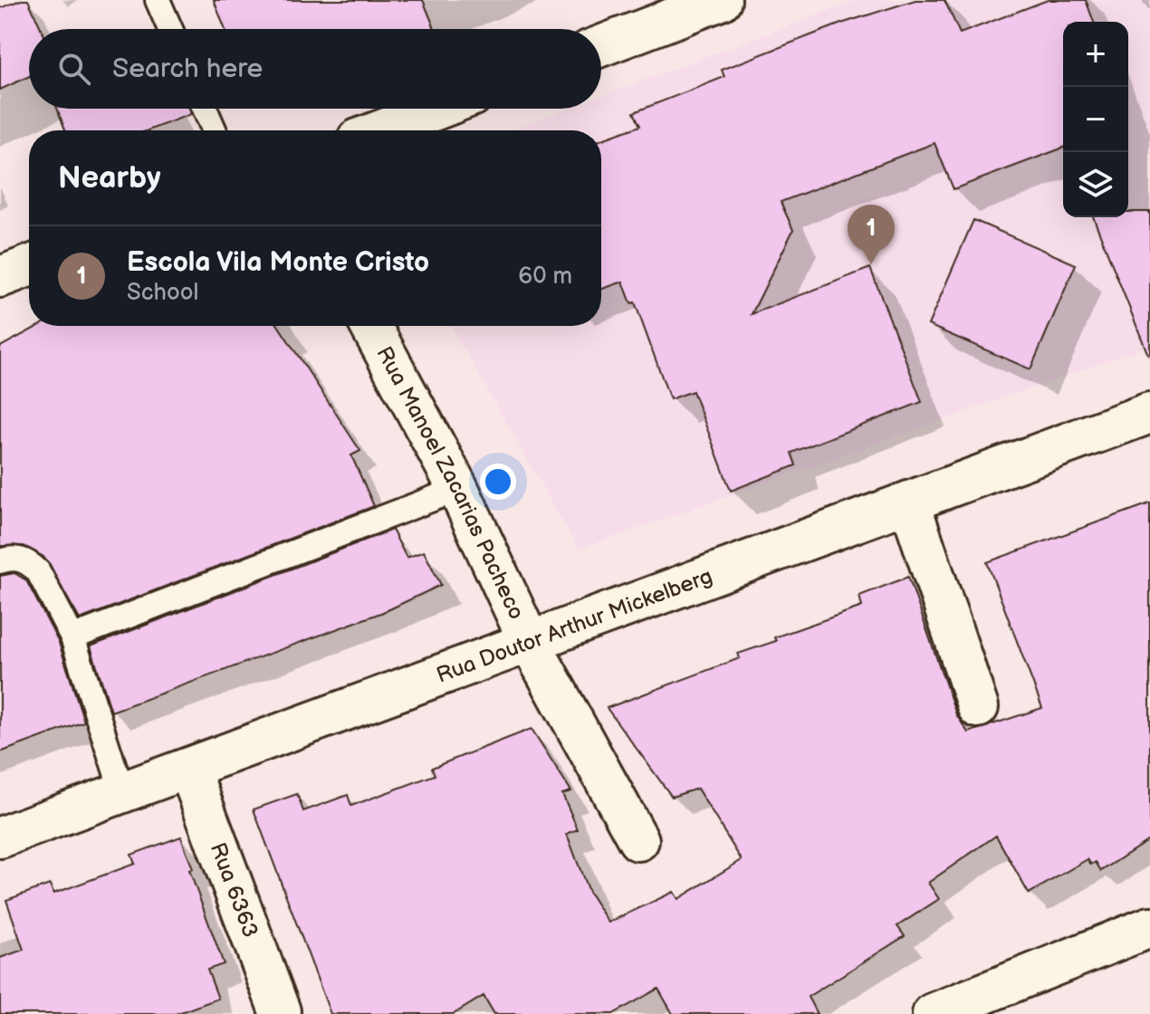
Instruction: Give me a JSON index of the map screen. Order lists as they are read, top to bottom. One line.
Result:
{"streets":{"street":["Rua Manoel Zacarias Pacheco","Rua Doutor Arthur Mickelberg","Rua 6363"]},"crossings":[["Rua Manoel Zacarias Pacheco","Rua Doutor Arthur Mickelberg"],["Rua Doutor Arthur Mickelberg","Rua 6363"]],"page":{"map_buttons":["+","−"],"search":"Search here","heading":"Nearby","pins":"1","list":[{"mark":"1","name":"Escola Vila Monte Cristo","note":"School","value":"60 m"}]}}
